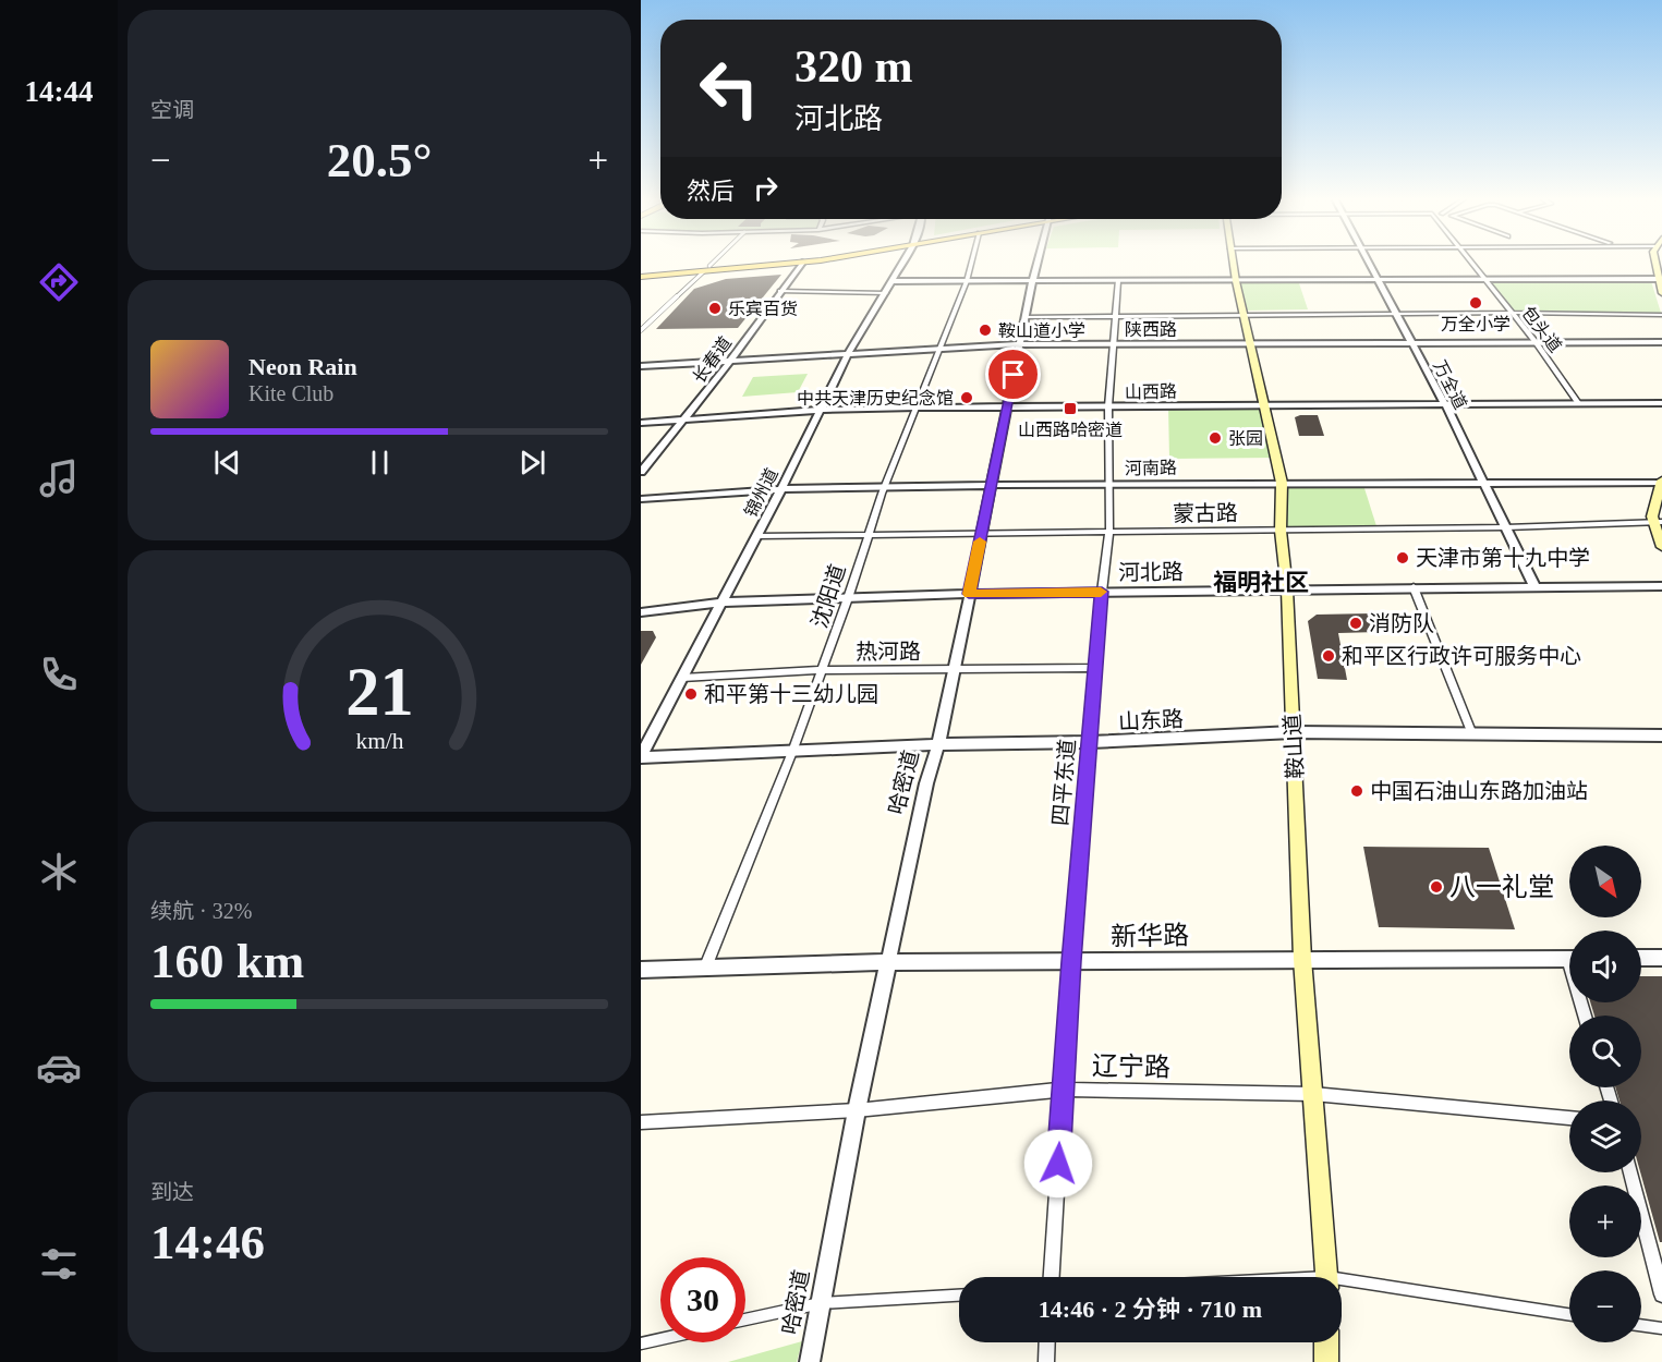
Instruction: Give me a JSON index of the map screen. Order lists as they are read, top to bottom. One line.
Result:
{"streets":{"main road":["鞍山道"],"street":["陕西路","包头道","长春道","万全道","山西路","河南路","锦州道","蒙古路","河北路","沈阳道","热河路","山东路","哈密道","四平东道","新华路","辽宁路"]},"crossings":[["陕西路","包头道"],["陕西路","长春道"],["陕西路","万全道"],["陕西路","锦州道"],["陕西路","沈阳道"],["陕西路","鞍山道"],["陕西路","哈密道"],["陕西路","四平东道"],["包头道","山西路"],["长春道","山西路"],["万全道","山西路"],["万全道","河南路"],["万全道","蒙古路"],["万全道","河北路"],["山西路","锦州道"],["山西路","沈阳道"],["山西路","鞍山道"],["山西路","哈密道"],["山西路","四平东道"],["河南路","锦州道"],["河南路","沈阳道"],["河南路","鞍山道"],["河南路","哈密道"],["河南路","四平东道"],["锦州道","蒙古路"],["锦州道","河北路"],["锦州道","热河路"],["锦州道","山东路"],["蒙古路","沈阳道"],["蒙古路","鞍山道"],["蒙古路","哈密道"],["蒙古路","四平东道"],["河北路","沈阳道"],["河北路","鞍山道"],["河北路","哈密道"],["河北路","四平东道"],["沈阳道","热河路"],["沈阳道","山东路"],["沈阳道","新华路"],["热河路","哈密道"],["热河路","四平东道"],["山东路","鞍山道"],["山东路","哈密道"],["山东路","四平东道"],["鞍山道","新华路"],["鞍山道","辽宁路"],["哈密道","新华路"],["哈密道","辽宁路"],["四平东道","新华路"],["四平东道","辽宁路"]],"districts":["福明社区"],"places":{"other":["万全小学","乐宾百货","鞍山道小学","中共天津历史纪念馆","张园","天津市第十九中学","消防队","和平区行政许可服务中心","和平第十三幼儿园","中国石油山东路加油站","八一礼堂"],"transit":["山西路哈密道"]},"north":"bottom right","page":{"tabs":"14:44","tile":["空调",["续航 · 32%","160 km"],["到达","14:46"]],"turn":["320 m","河北路"],"heat":["−","20.5°","+"],"then":"然后","song":["Neon Rain","Kite Club"],"map_buttons":["+","−"],"limit":"30","trip":"14:46 · 2 分钟 · 710 m","gauge":["21","km/h"]}}
